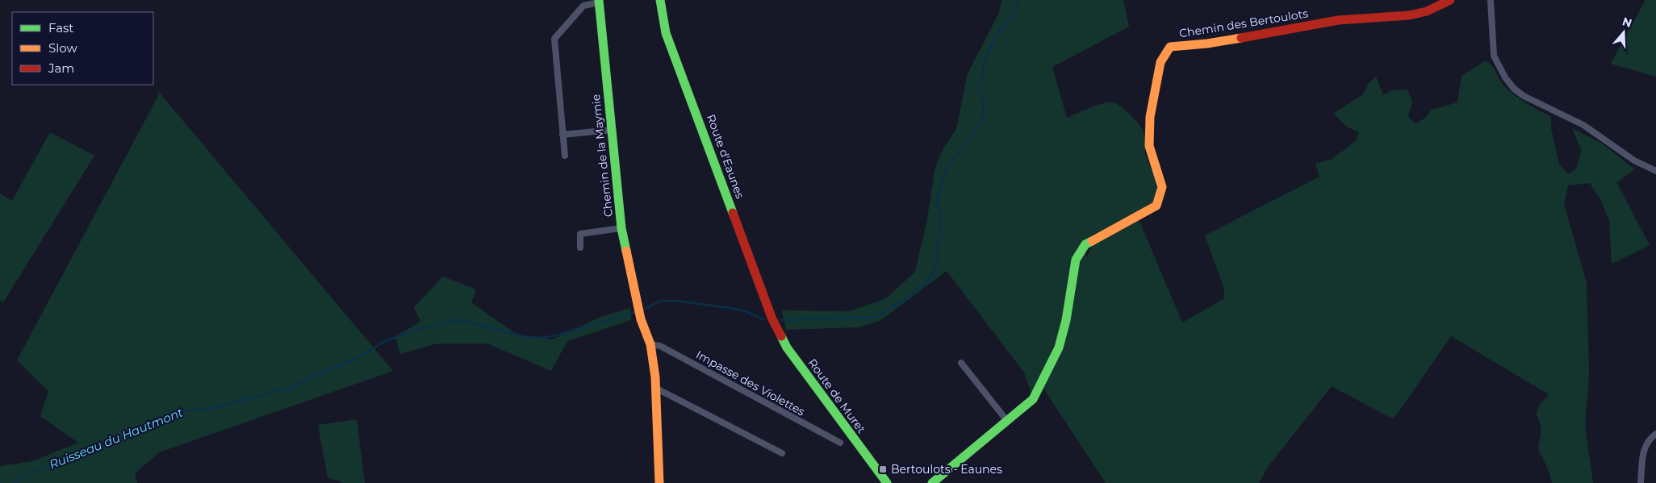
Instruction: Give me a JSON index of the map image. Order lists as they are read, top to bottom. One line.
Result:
{"streets":{"street":["Chemin des Bertoulots","Chemin de la Maymie","Route d'Eaunes","Impasse des Violettes","Route de Muret"]},"crossings":[["Chemin de la Maymie","Impasse des Violettes"],["Route d'Eaunes","Route de Muret"]],"water":["Ruisseau du Hautmont"],"places":{"transit":["Bertoulots - Eaunes"]},"legend":["Fast","Slow","Jam"],"north":"top"}
